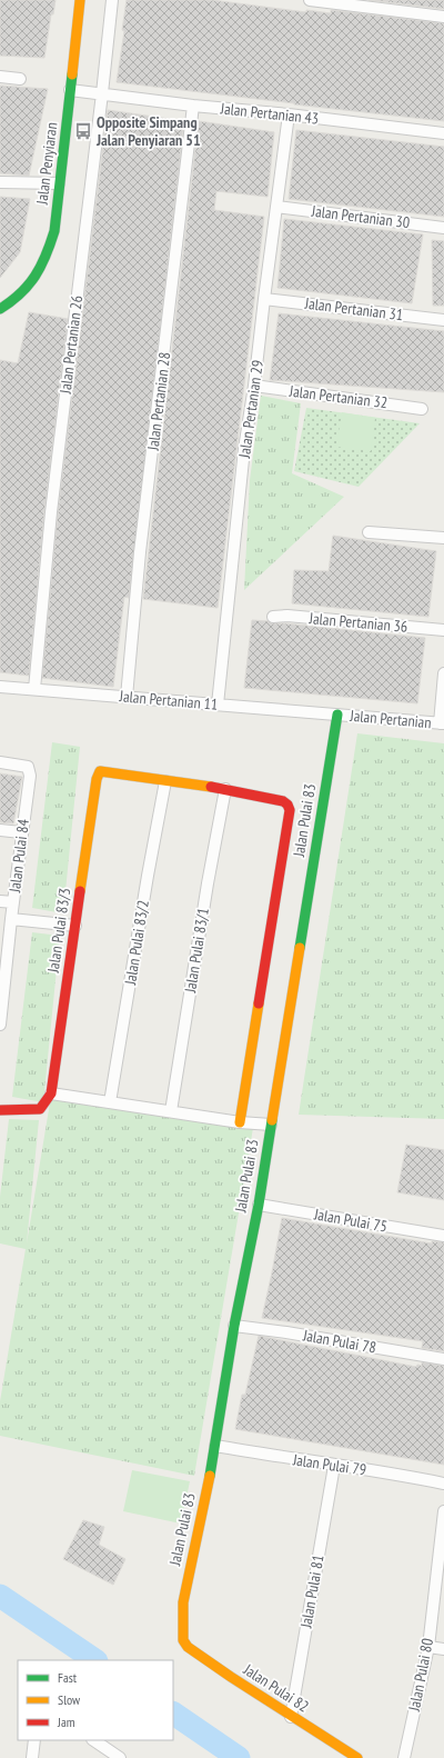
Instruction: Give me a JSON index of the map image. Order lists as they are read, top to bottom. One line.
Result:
{"streets":{"street":["Jalan Pertanian 43","Jalan Penyiaran","Jalan Pertanian 30","Jalan Pertanian 31","Jalan Pertanian 26","Jalan Pertanian 32","Jalan Pertanian 28","Jalan Pertanian 29","Jalan Pertanian 36","Jalan Pertanian 11","Jalan Pertanian","Jalan Pulai 83","Jalan Pulai 84","Jalan Pulai 83/3","Jalan Pulai 83/2","Jalan Pulai 83/1","Jalan Pulai 75","Jalan Pulai 78","Jalan Pulai 79","Jalan Pulai 81","Jalan Pulai 80","Jalan Pulai 82"]},"crossings":[["Jalan Pertanian 43","Jalan Penyiaran"],["Jalan Pertanian 43","Jalan Pertanian 26"],["Jalan Pertanian 43","Jalan Pertanian 28"],["Jalan Pertanian 43","Jalan Pertanian 29"],["Jalan Pertanian 30","Jalan Pertanian 29"],["Jalan Pertanian 31","Jalan Pertanian 29"],["Jalan Pertanian 26","Jalan Pertanian 11"],["Jalan Pertanian 32","Jalan Pertanian 29"],["Jalan Pertanian 28","Jalan Pertanian 11"],["Jalan Pertanian 29","Jalan Pertanian 11"],["Jalan Pertanian 11","Jalan Pertanian"],["Jalan Pertanian 11","Jalan Pulai 83"],["Jalan Pertanian","Jalan Pulai 83"],["Jalan Pulai 83","Jalan Pulai 75"],["Jalan Pulai 83","Jalan Pulai 78"],["Jalan Pulai 83","Jalan Pulai 79"],["Jalan Pulai 83","Jalan Pulai 82"],["Jalan Pulai 83/3","Jalan Pulai 83/2"],["Jalan Pulai 79","Jalan Pulai 81"],["Jalan Pulai 81","Jalan Pulai 82"]],"places":{"bus stop":["Opposite Simpang Jalan Penyiaran 51"]},"legend":["Fast","Slow","Jam"]}
